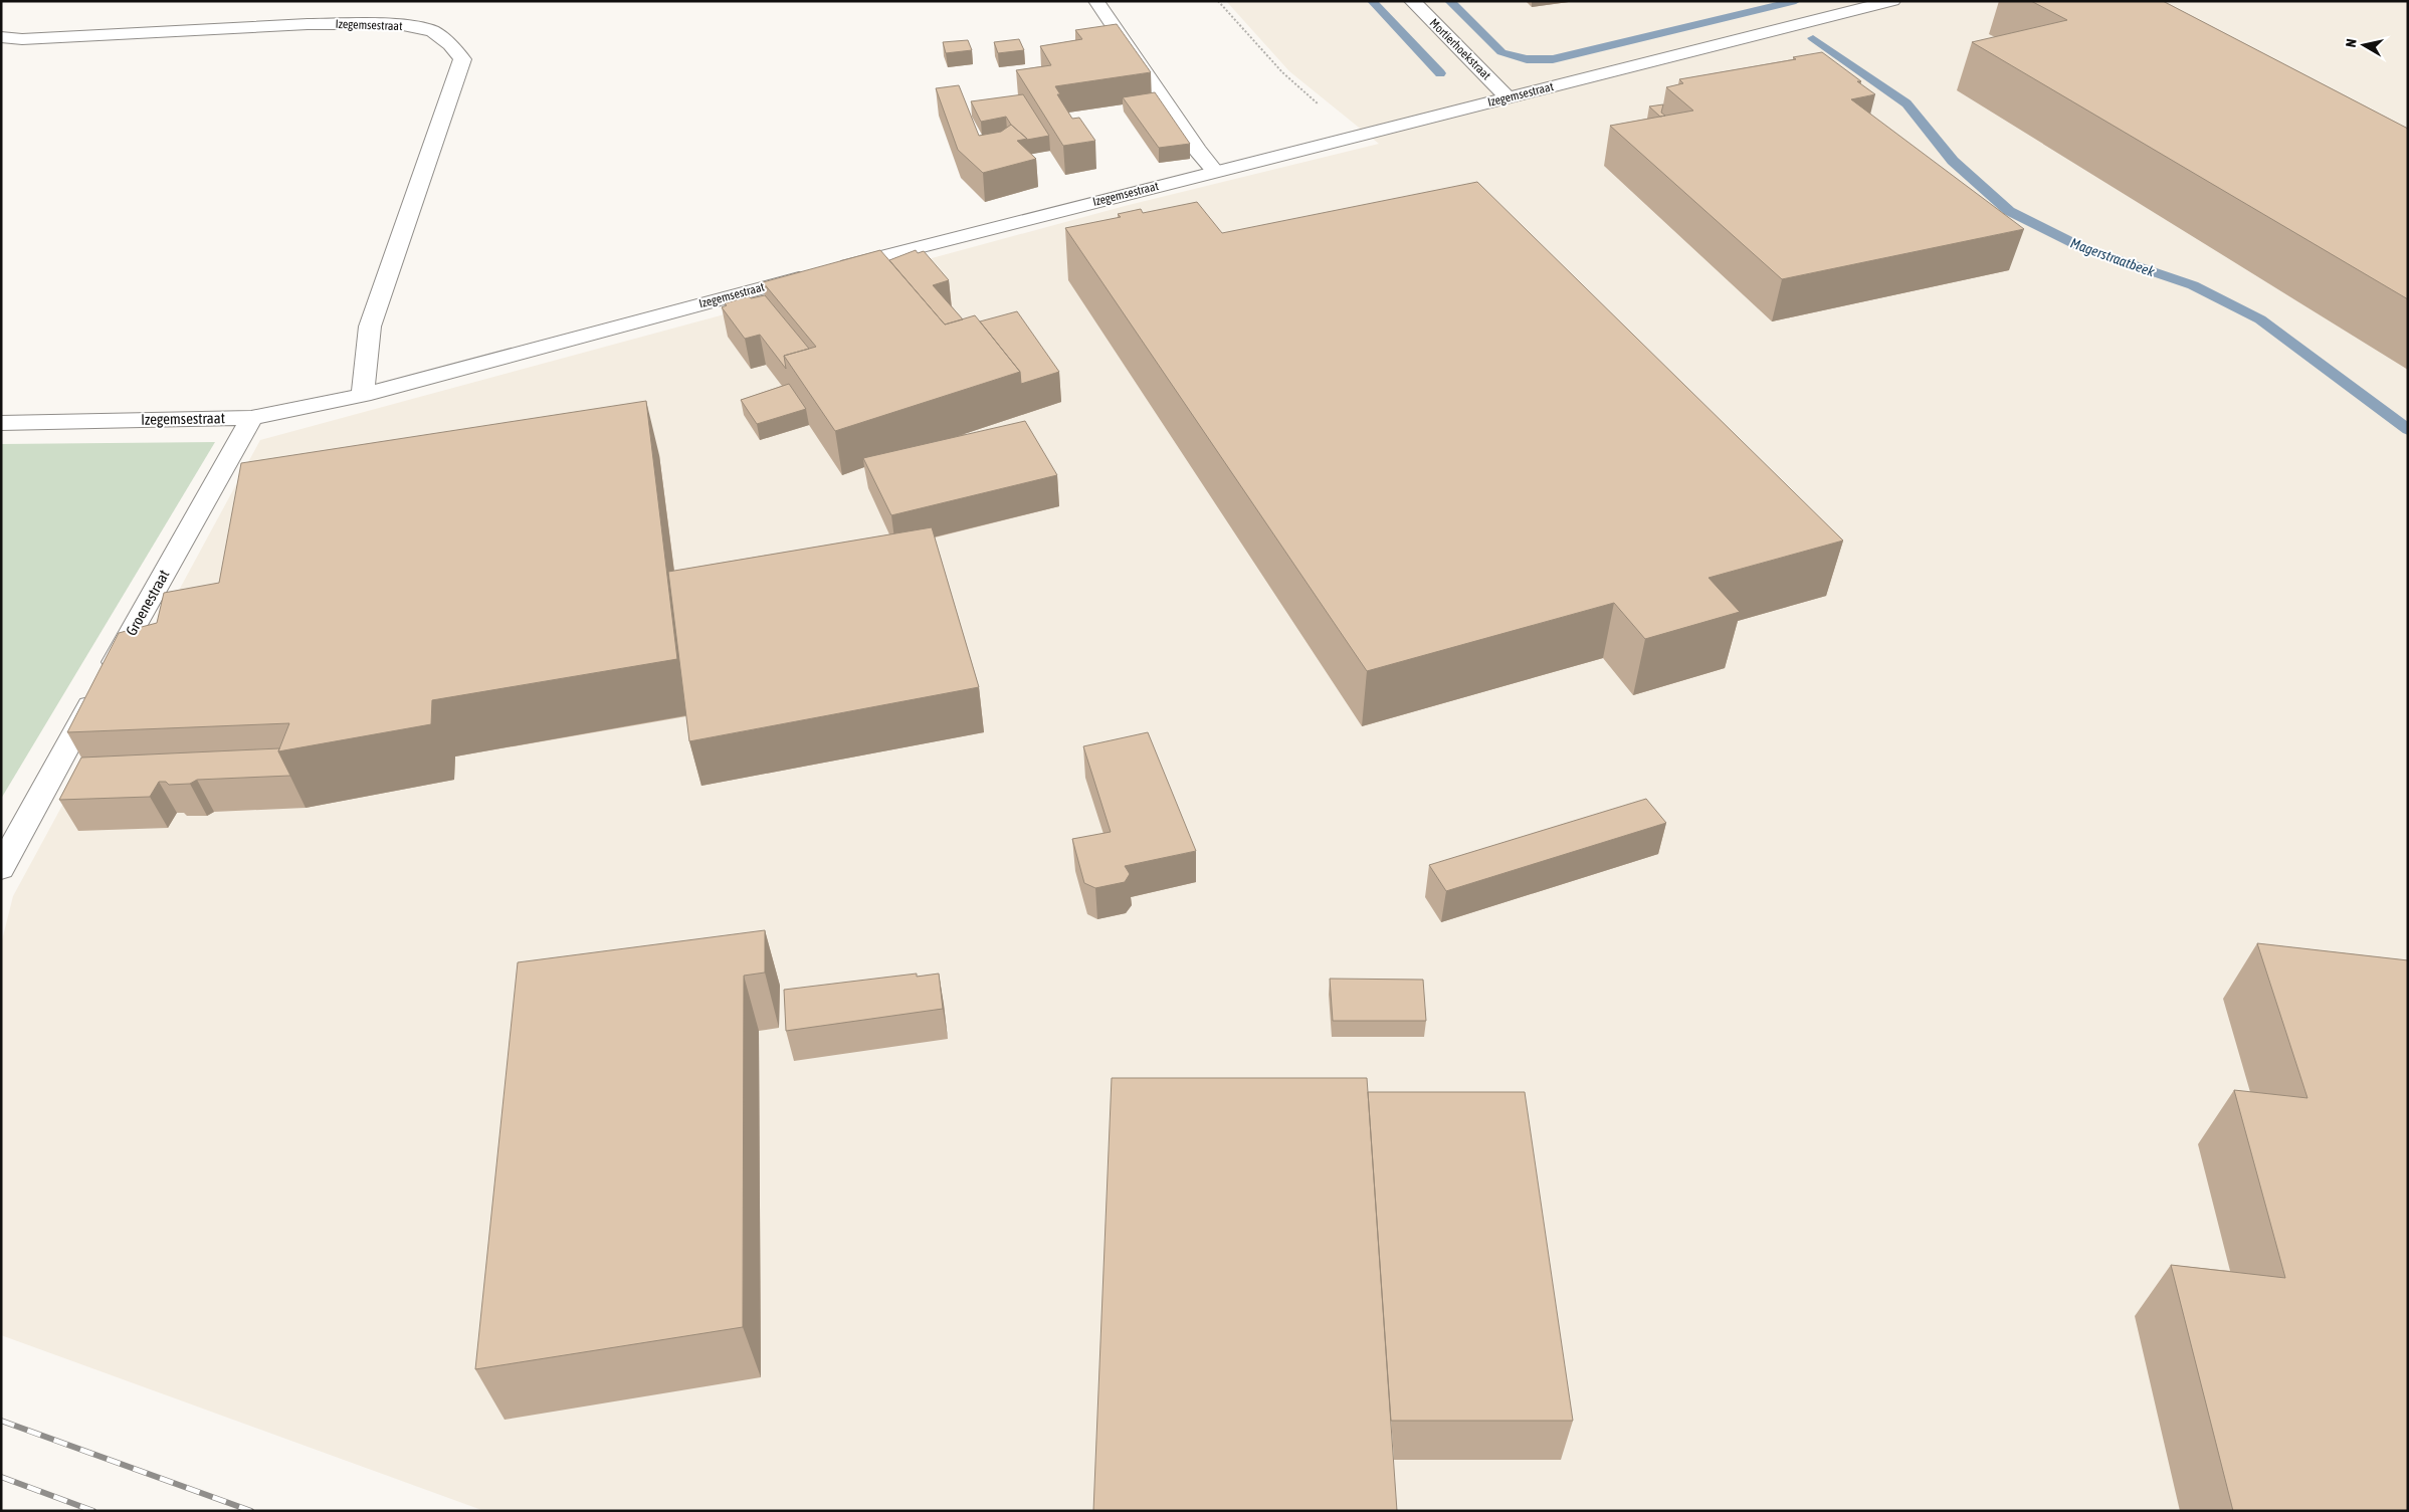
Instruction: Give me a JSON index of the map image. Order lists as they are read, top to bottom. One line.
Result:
{"streets":{"street":["Izegemsestraat","Mortierhoekstraat","Groenestraat"]},"crossings":[["Izegemsestraat","Mortierhoekstraat"],["Izegemsestraat","Groenestraat"]],"water":["Magerstraatbeek"],"north":"left"}
